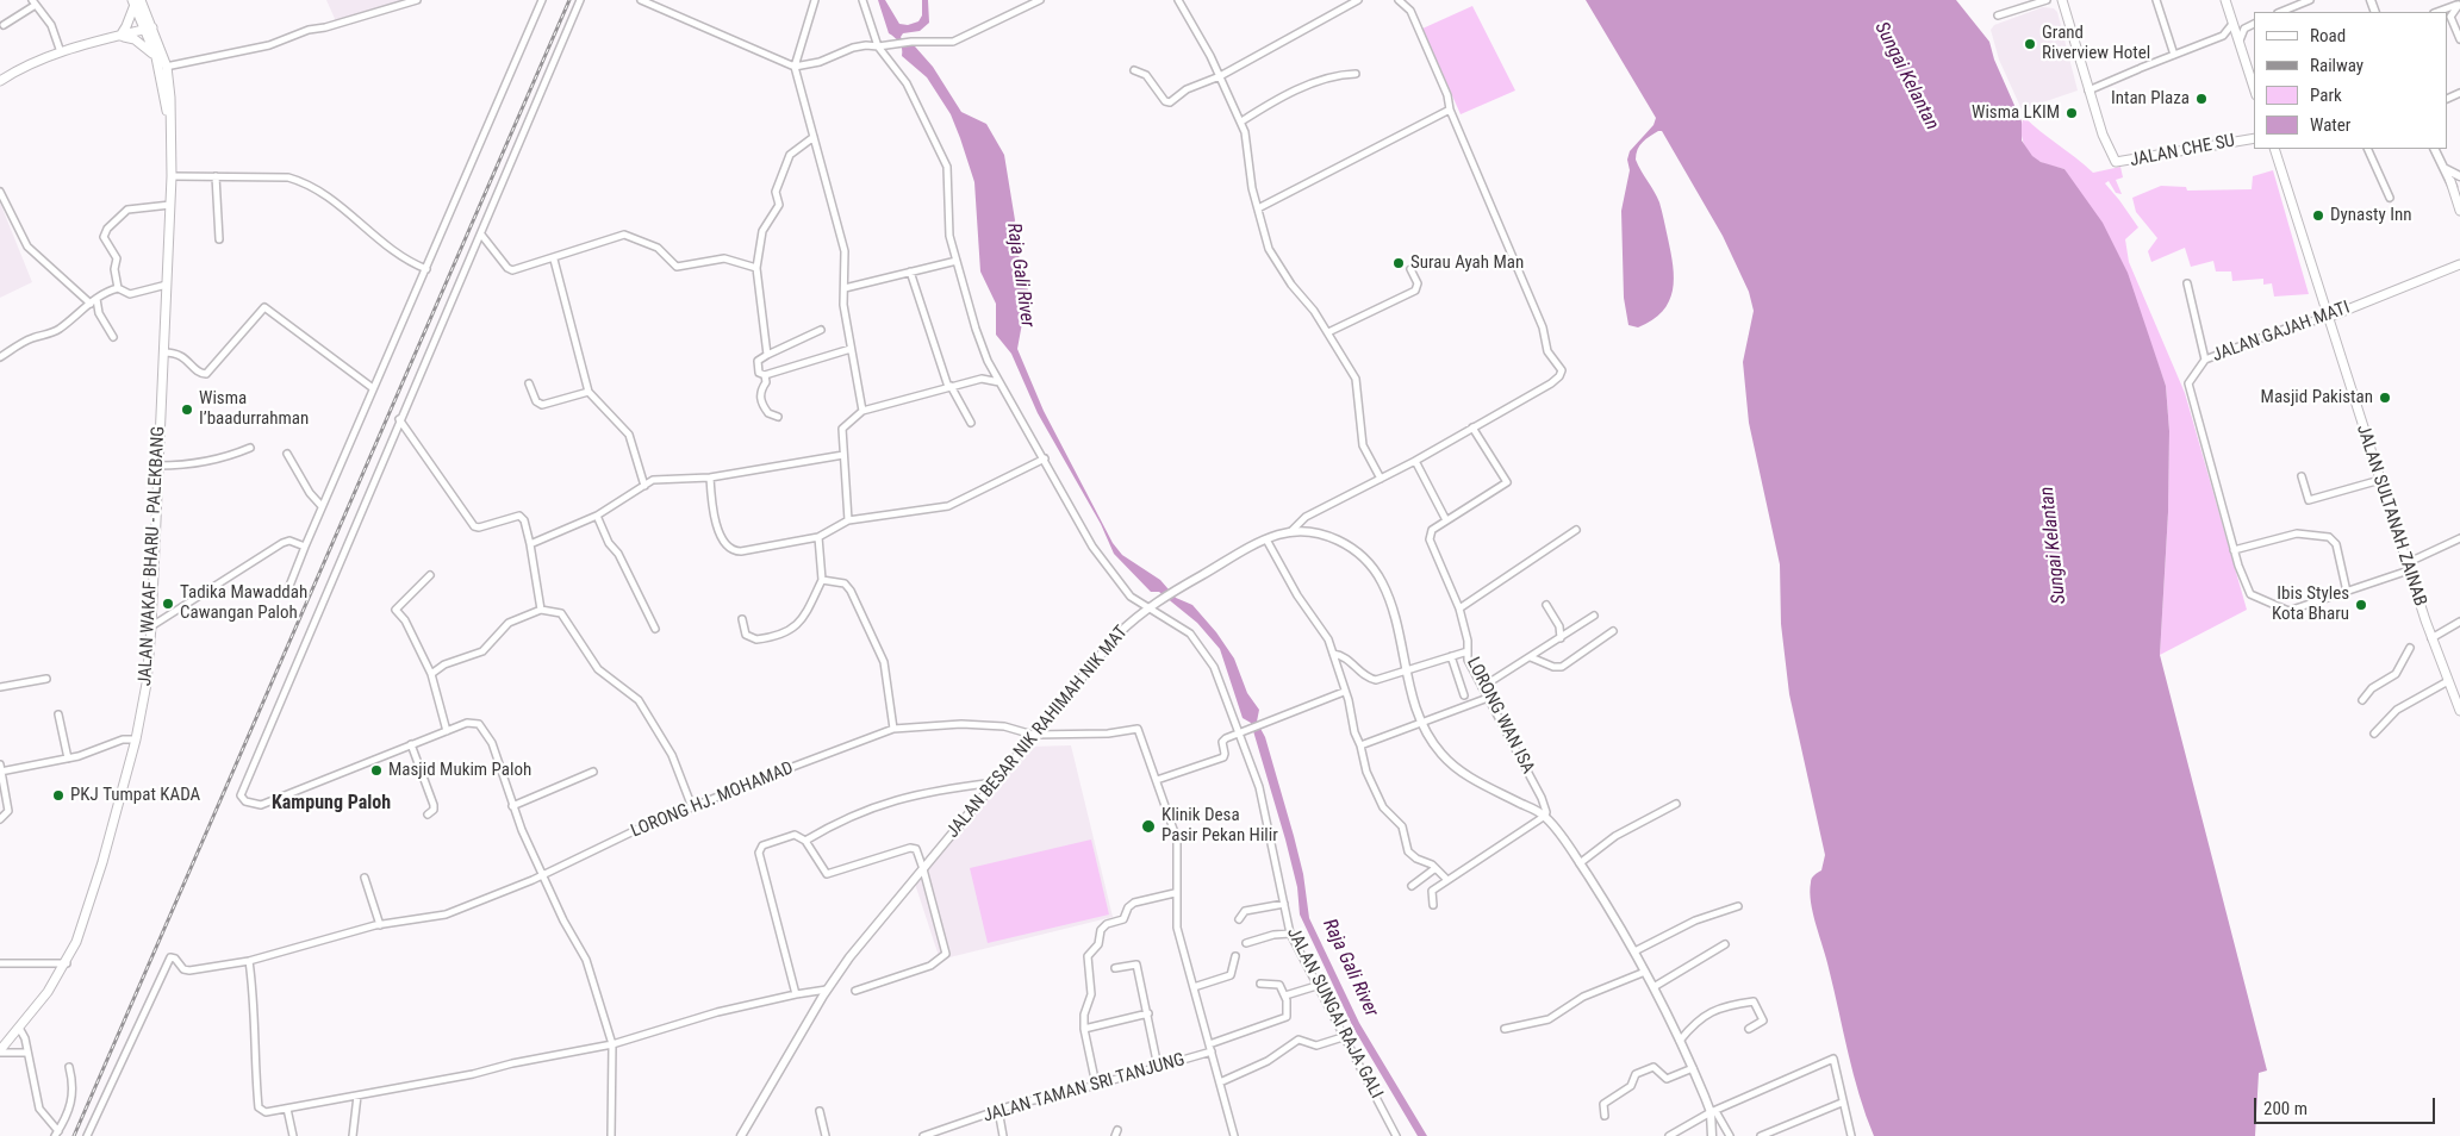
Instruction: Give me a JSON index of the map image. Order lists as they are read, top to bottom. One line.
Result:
{"streets":{"main road":["JALAN CHE SU","JALAN GAJAH MATI","JALAN SULTANAH ZAINAB","JALAN WAKAF BHARU - PALEKBANG"],"street":["LORONG WAN ISA","JALAN BESAR NIK RAHIMAH NIK MAT","LORONG HJ. MOHAMAD","JALAN SUNGAI RAJA GALI","JALAN TAMAN SRI TANJUNG"]},"crossings":[["JALAN GAJAH MATI","JALAN SULTANAH ZAINAB"],["LORONG WAN ISA","JALAN BESAR NIK RAHIMAH NIK MAT"],["JALAN BESAR NIK RAHIMAH NIK MAT","LORONG HJ. MOHAMAD"],["JALAN BESAR NIK RAHIMAH NIK MAT","JALAN SUNGAI RAJA GALI"],["LORONG HJ. MOHAMAD","JALAN TAMAN SRI TANJUNG"]],"districts":["Kampung Paloh"],"water":["Sungai Kelantan","Raja Gali River"],"places":["Grand Riverview Hotel","Intan Plaza","Wisma LKIM","Dynasty Inn","Surau Ayah Man","Masjid Pakistan","Wisma I’baadurrahman","Tadika Mawaddah Cawangan Paloh","Ibis Styles Kota Bharu","Masjid Mukim Paloh","PKJ Tumpat KADA","Klinik Desa Pasir Pekan Hilir"],"legend":["Road","Railway","Park","Water"],"scale_bar":"200 m"}
